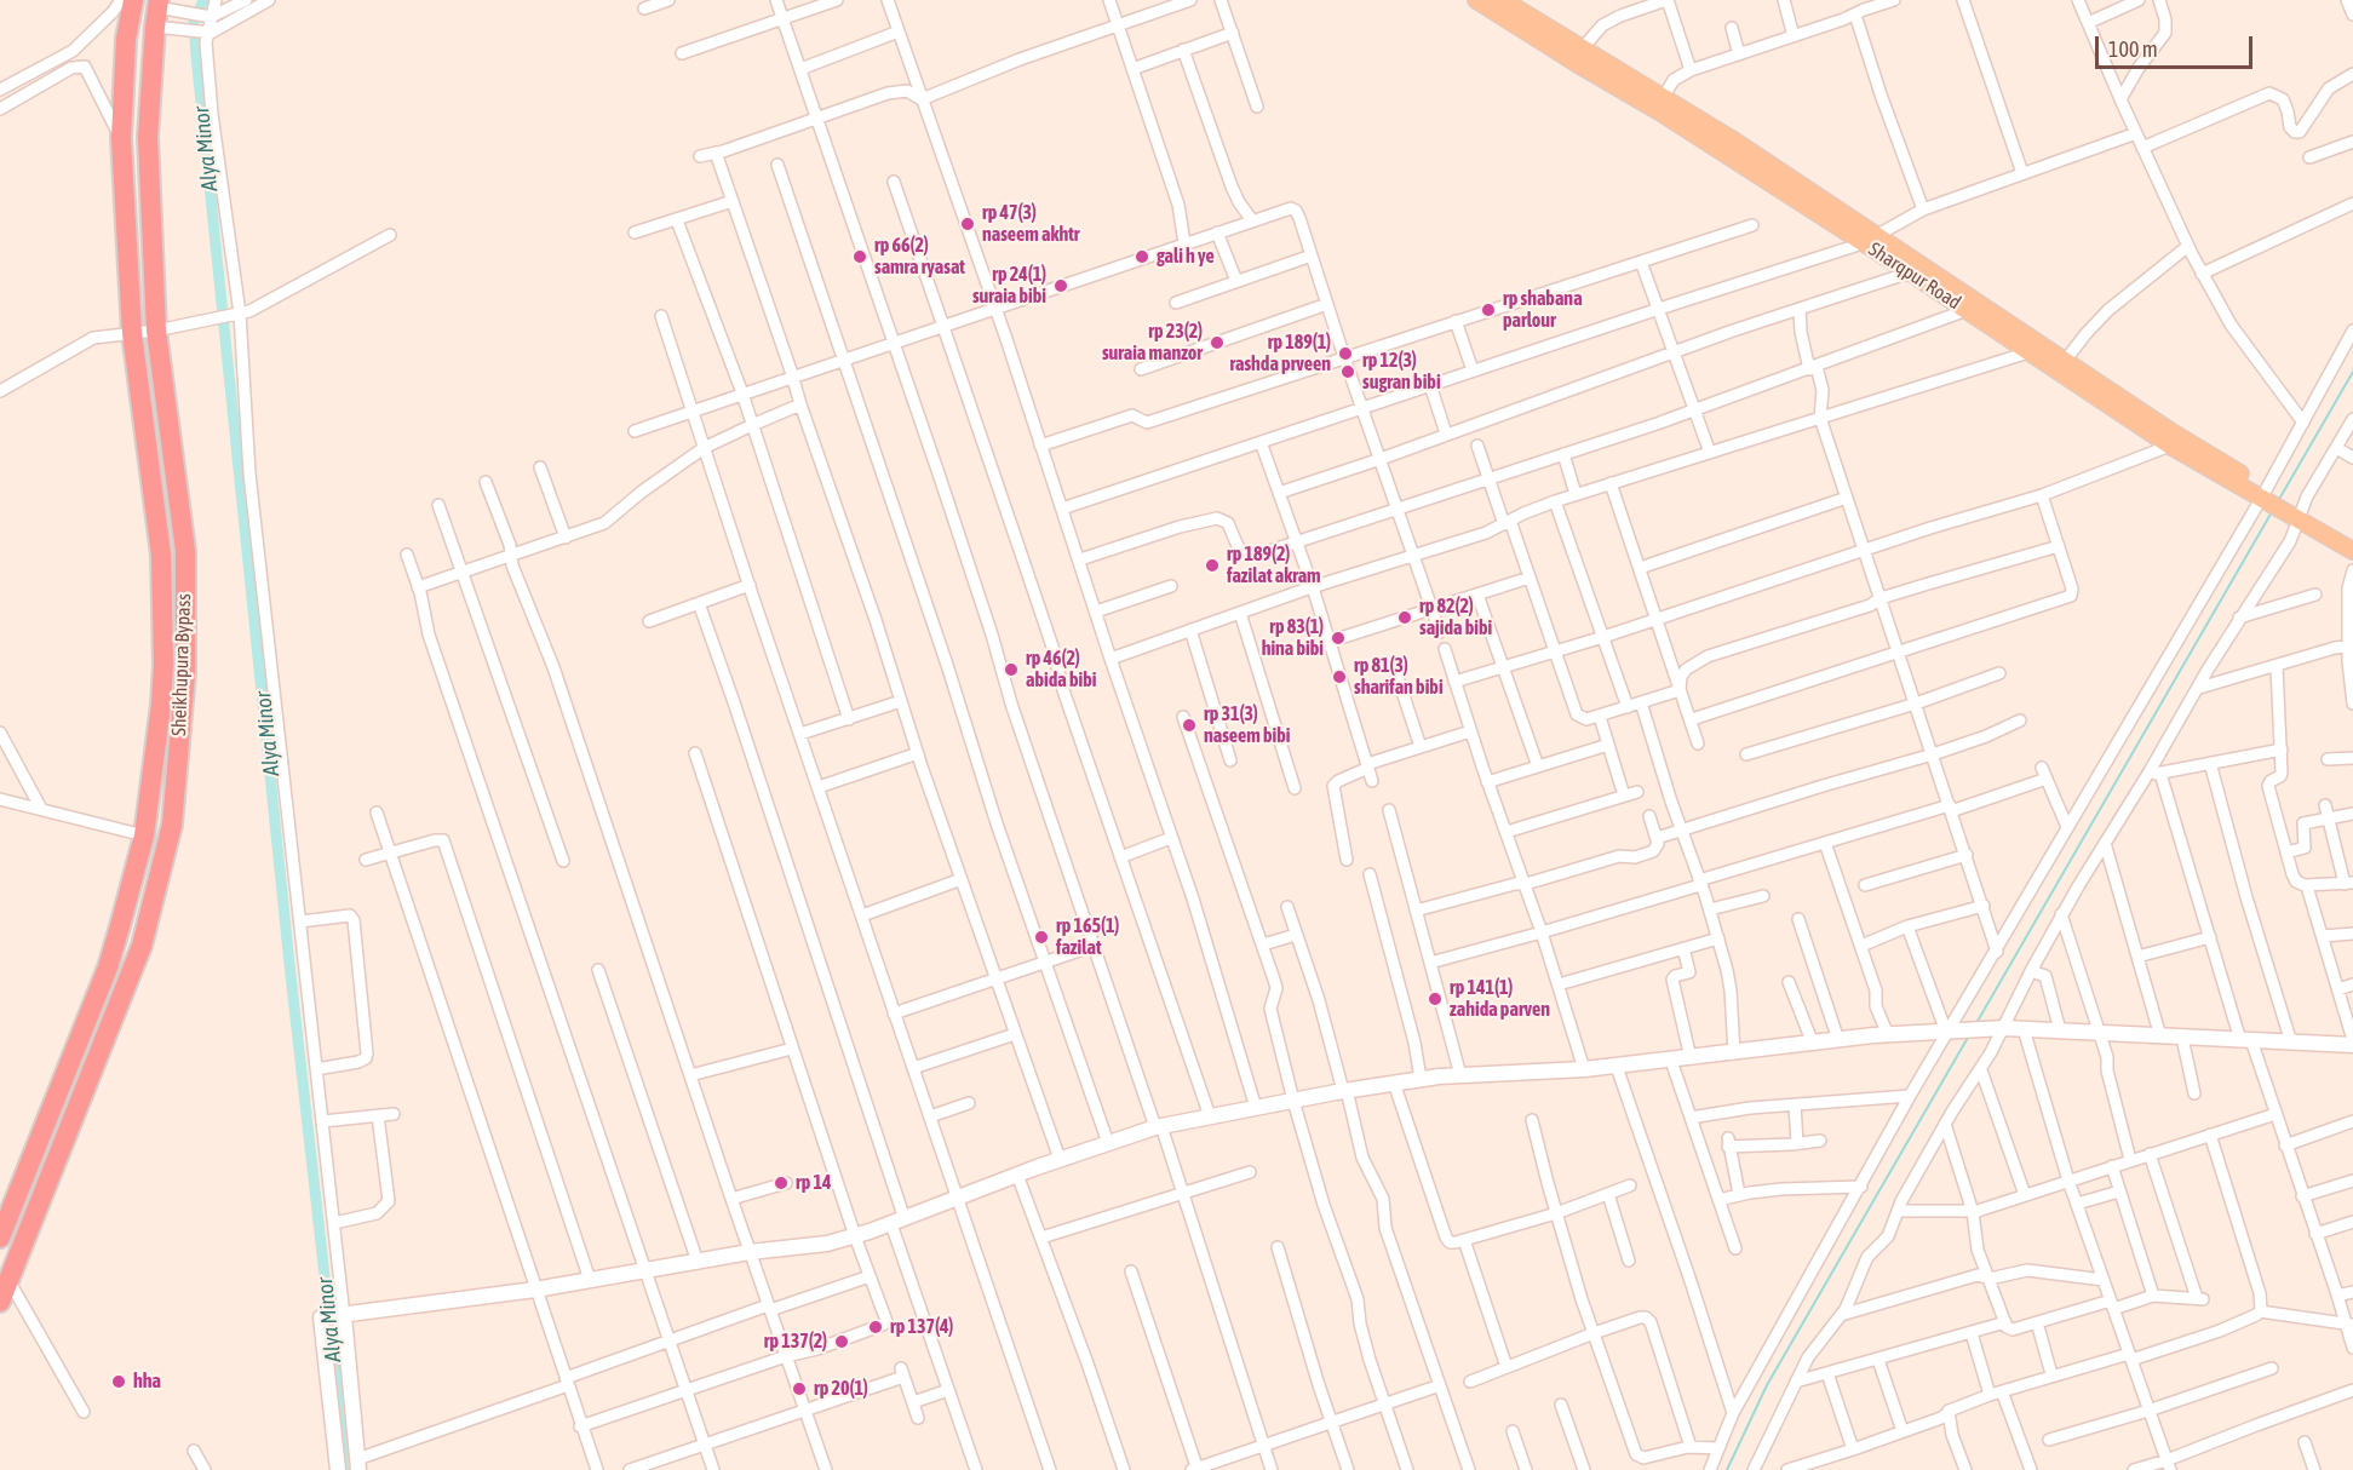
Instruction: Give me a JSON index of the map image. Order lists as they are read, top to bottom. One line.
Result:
{"streets":{"highway":["Sheikhupura Bypass"],"main road":["Sharqpur Road"]},"water":["Alya Minor"],"places":["rp 47(3) naseem akhtr","rp 66(2) samra ryasat","gali h ye","rp 24(1) suraia bibi","rp shabana parlour","rp 23(2) suraia manzor","rp 189(1) rashda prveen","rp 12(3) sugran bibi","rp 189(2) fazilat akram","rp 82(2) sajida bibi","rp 83(1) hina bibi","rp 46(2) abida bibi","rp 81(3) sharifan bibi","rp 31(3) naseem bibi","rp 165(1) fazilat","rp 141(1) zahida parven","rp 14","rp 137(4)","rp 137(2)","hha","rp 20(1)"],"scale_bar":"100 m"}
